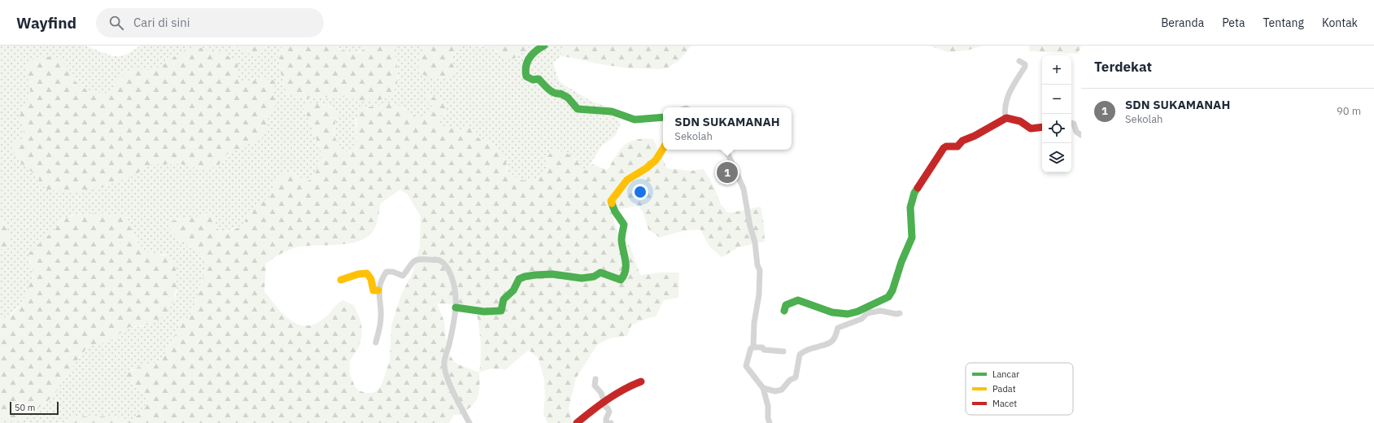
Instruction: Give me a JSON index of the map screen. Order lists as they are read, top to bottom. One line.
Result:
{"legend":["Lancar","Padat","Macet"],"scale_bar":"50 m","page":{"header":"Wayfind","search":"Cari di sini","nav":["Beranda","Peta","Tentang","Kontak"],"heading":"Terdekat","map_buttons":["+","−"],"list":[{"mark":"1","name":"SDN SUKAMANAH","note":"Sekolah","value":"90 m"}],"popup":["SDN SUKAMANAH","Sekolah"],"pins":"1","scale":"50 m"}}
